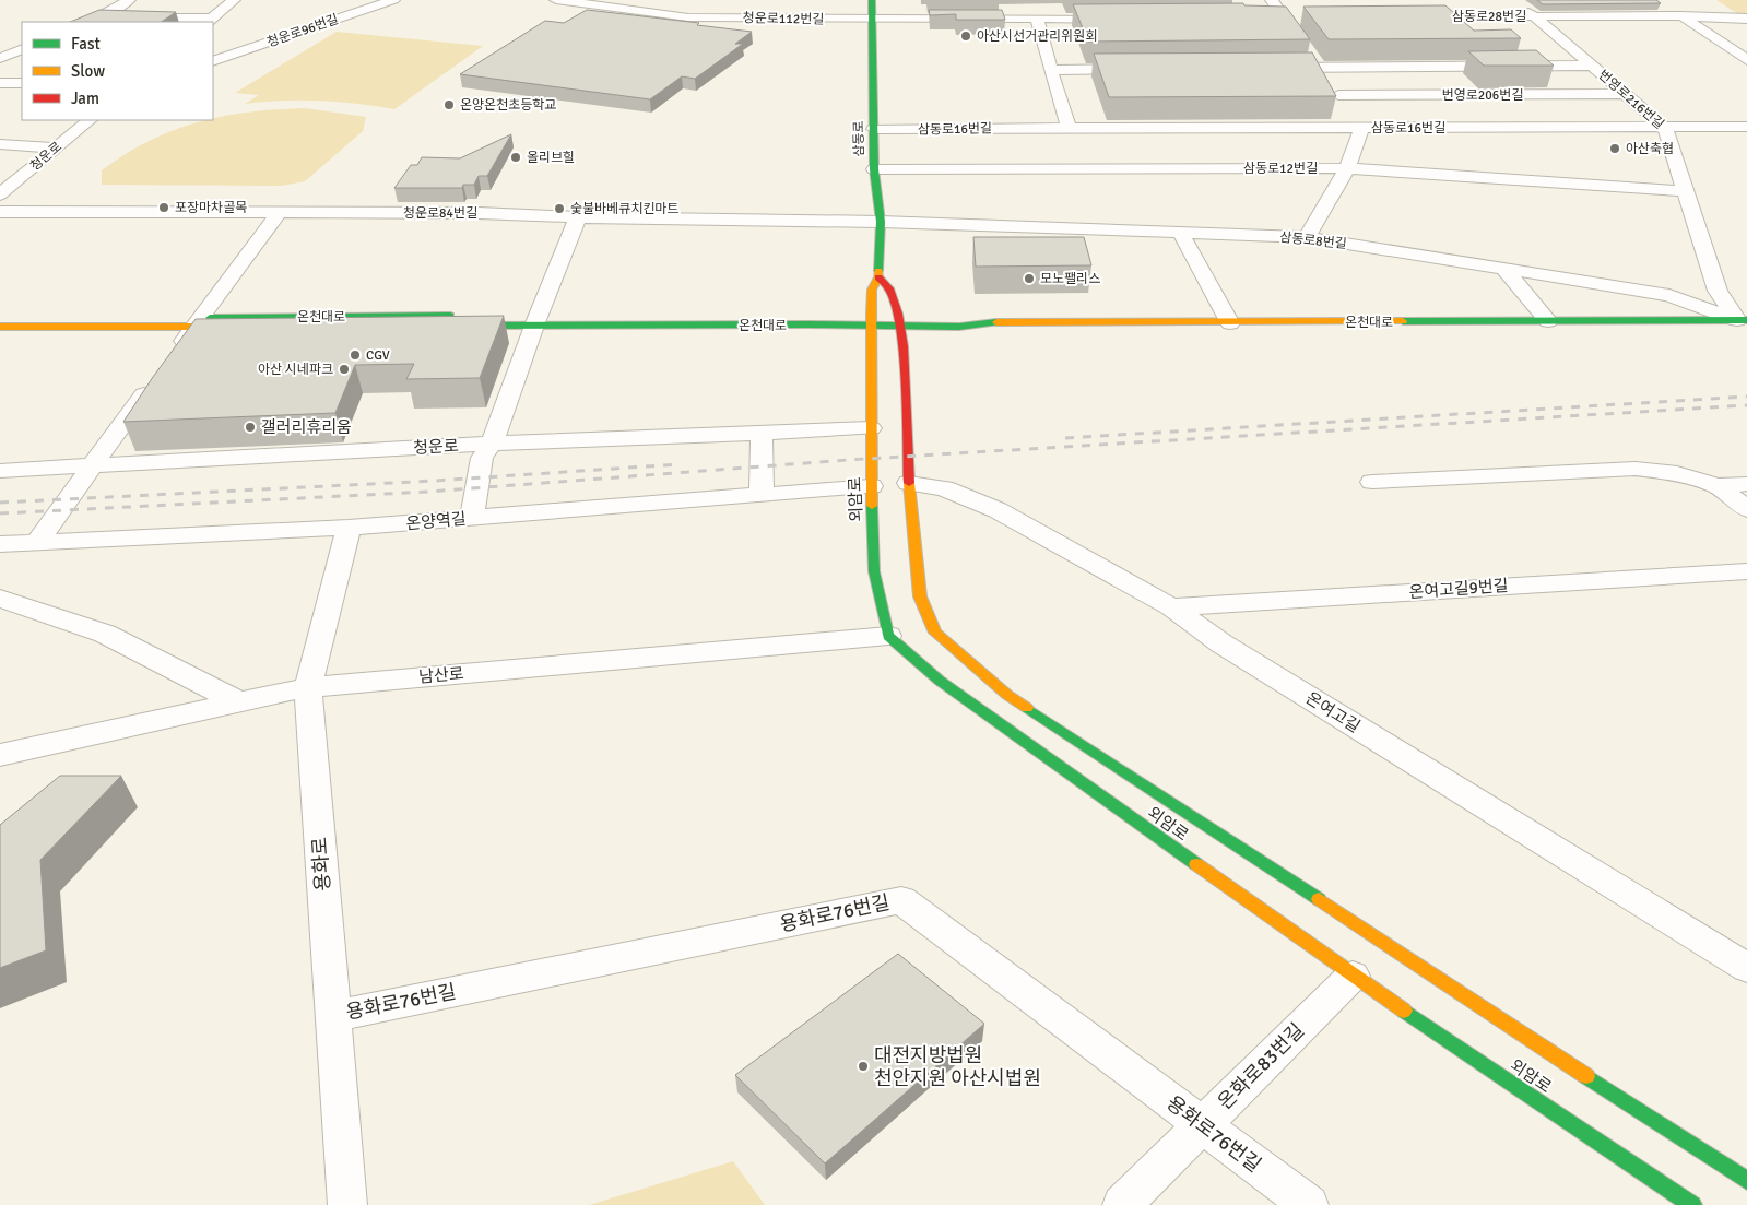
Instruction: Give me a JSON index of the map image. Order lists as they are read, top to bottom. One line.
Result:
{"streets":{"main road":["삼동로","온천대로","외암로"],"street":["삼동로28번길","청운로112번길","청운로96번길","번영로206번길","번영로216번길","삼동로16번길","청운로","삼동로12번길","청운로84번길","삼동로8번길","온양역길","온여고길9번길","남산로","온여고길","용화로","용화로76번길","온화로83번길"]},"crossings":[["삼동로28번길","번영로216번길"],["청운로112번길","삼동로"],["번영로206번길","번영로216번길"],["번영로216번길","삼동로16번길"],["번영로216번길","삼동로12번길"],["번영로216번길","삼동로8번길"],["번영로216번길","온천대로"],["삼동로16번길","삼동로"],["삼동로","삼동로12번길"],["삼동로","청운로84번길"],["삼동로","삼동로8번길"],["삼동로","온천대로"],["삼동로","외암로"],["청운로","외암로"],["청운로84번길","삼동로8번길"],["삼동로8번길","온천대로"],["온천대로","외암로"],["외암로","온양역길"],["외암로","남산로"],["외암로","온여고길"],["외암로","온화로83번길"],["온양역길","용화로"],["온여고길9번길","온여고길"],["남산로","용화로"],["용화로","용화로76번길"],["용화로76번길","온화로83번길"]],"places":["아산시선거관리위원회","온양온천초등학교","아산축협","올리브힐","포장마차골목","숯불바베큐치킨마트","모노팰리스","CGV","아산 시네파크","갤러리휴리움","대전지방법원 천안지원 아산시법원"],"legend":["Fast","Slow","Jam"]}
